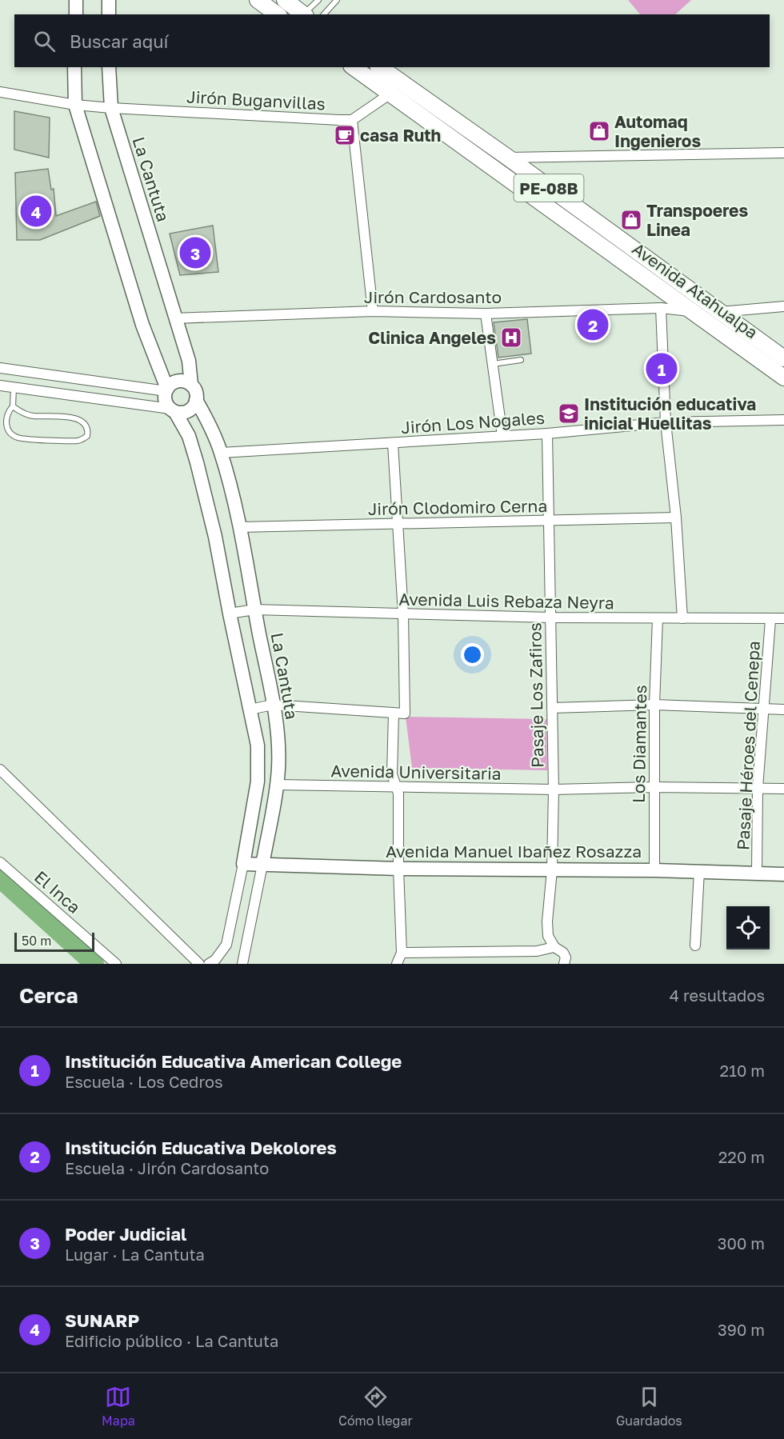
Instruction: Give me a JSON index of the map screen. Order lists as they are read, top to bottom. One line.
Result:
{"streets":{"main road":["PE-08B","Avenida Atahualpa"],"street":["Jirón Buganvillas","La Cantuta","Jirón Cardosanto","Jirón Los Nogales","Jirón Clodomiro Cerna","Avenida Luis Rebaza Neyra","Pasaje Los Zafiros","Los Diamantes","Pasaje Héroes del Cenepa","Avenida Universitaria","Avenida Manuel Ibañez Rosazza","El Inca"]},"crossings":[["Jirón Buganvillas","La Cantuta"],["La Cantuta","Jirón Cardosanto"],["La Cantuta","Jirón Los Nogales"],["La Cantuta","Jirón Clodomiro Cerna"],["La Cantuta","Avenida Luis Rebaza Neyra"],["La Cantuta","Avenida Universitaria"],["La Cantuta","Avenida Manuel Ibañez Rosazza"],["Avenida Atahualpa","Jirón Cardosanto"],["Jirón Los Nogales","Pasaje Los Zafiros"],["Jirón Clodomiro Cerna","Pasaje Los Zafiros"],["Avenida Luis Rebaza Neyra","Pasaje Los Zafiros"],["Avenida Luis Rebaza Neyra","Los Diamantes"],["Avenida Luis Rebaza Neyra","Pasaje Héroes del Cenepa"],["Pasaje Los Zafiros","Avenida Universitaria"],["Pasaje Los Zafiros","Avenida Manuel Ibañez Rosazza"],["Los Diamantes","Avenida Universitaria"],["Los Diamantes","Avenida Manuel Ibañez Rosazza"],["Pasaje Héroes del Cenepa","Avenida Universitaria"],["Pasaje Héroes del Cenepa","Avenida Manuel Ibañez Rosazza"]],"places":{"shop":["Automaq Ingenieros","Transpoeres Linea"],"cafe":["casa Ruth"],"hospital":["Clinica Angeles"],"school or university":["Institución educativa inicial Huellitas"]},"scale_bar":"50 m","page":{"search":"Buscar aquí","pins":["4","3","2","1"],"scale":"50 m","heading":["Cerca","4 resultados"],"list":[{"mark":"1","name":"Institución Educativa American College","note":"Escuela · Los Cedros","value":"210 m"},{"mark":"2","name":"Institución Educativa Dekolores","note":"Escuela · Jirón Cardosanto","value":"220 m"},{"mark":"3","name":"Poder Judicial","note":"Lugar · La Cantuta","value":"300 m"},{"mark":"4","name":"SUNARP","note":"Edificio público · La Cantuta","value":"390 m"}],"nav":["Mapa","Cómo llegar","Guardados"]}}
